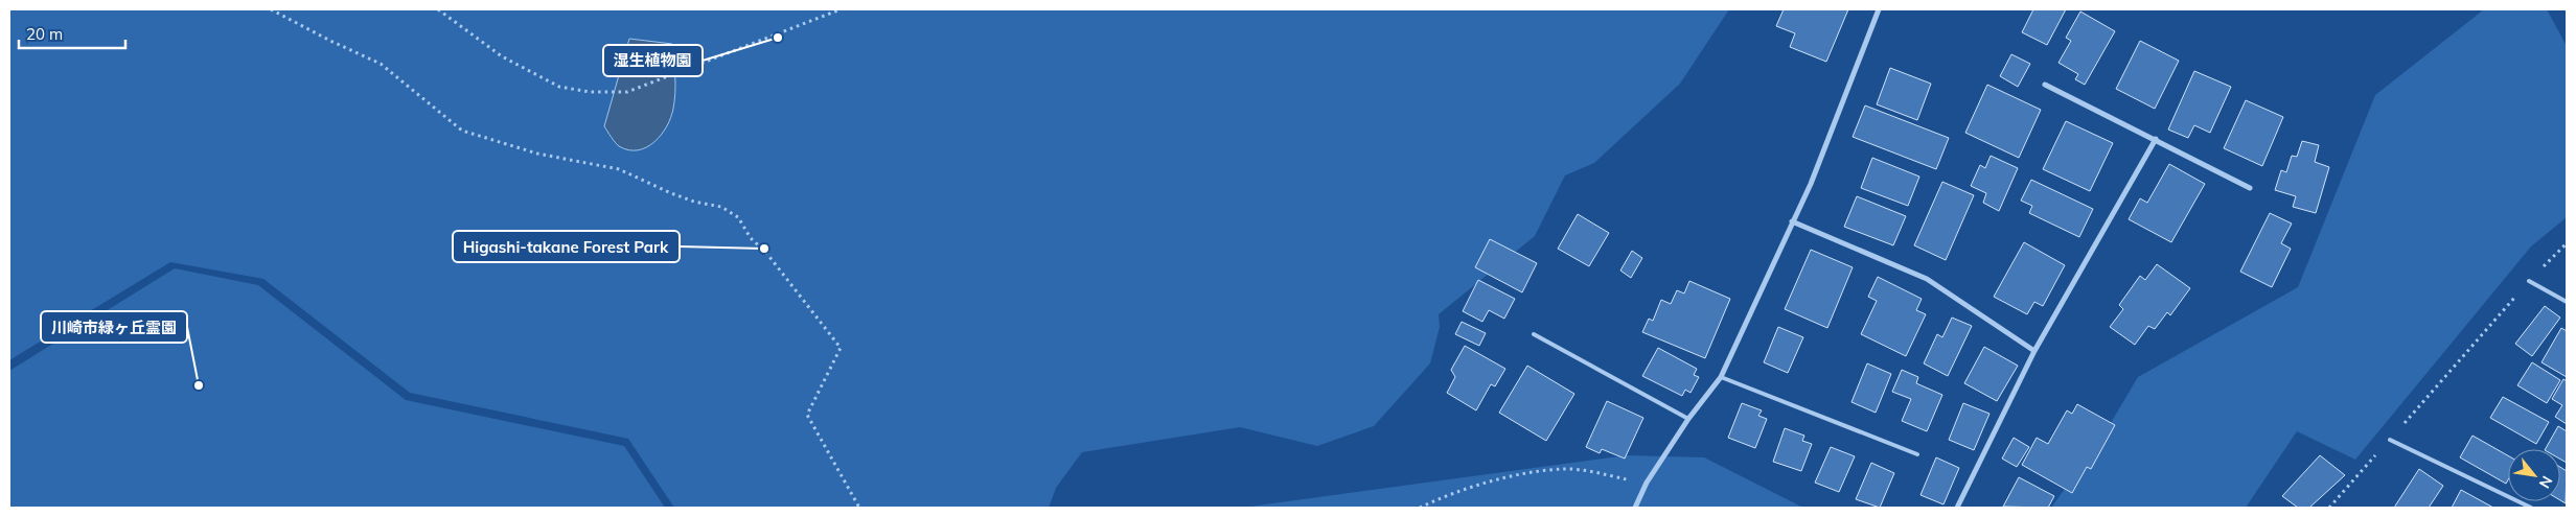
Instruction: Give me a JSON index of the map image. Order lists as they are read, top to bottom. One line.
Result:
{"places":["湿生植物園","Higashi-takane Forest Park","川崎市緑ヶ丘霊園"],"scale_bar":"20 m","north":"bottom right"}
